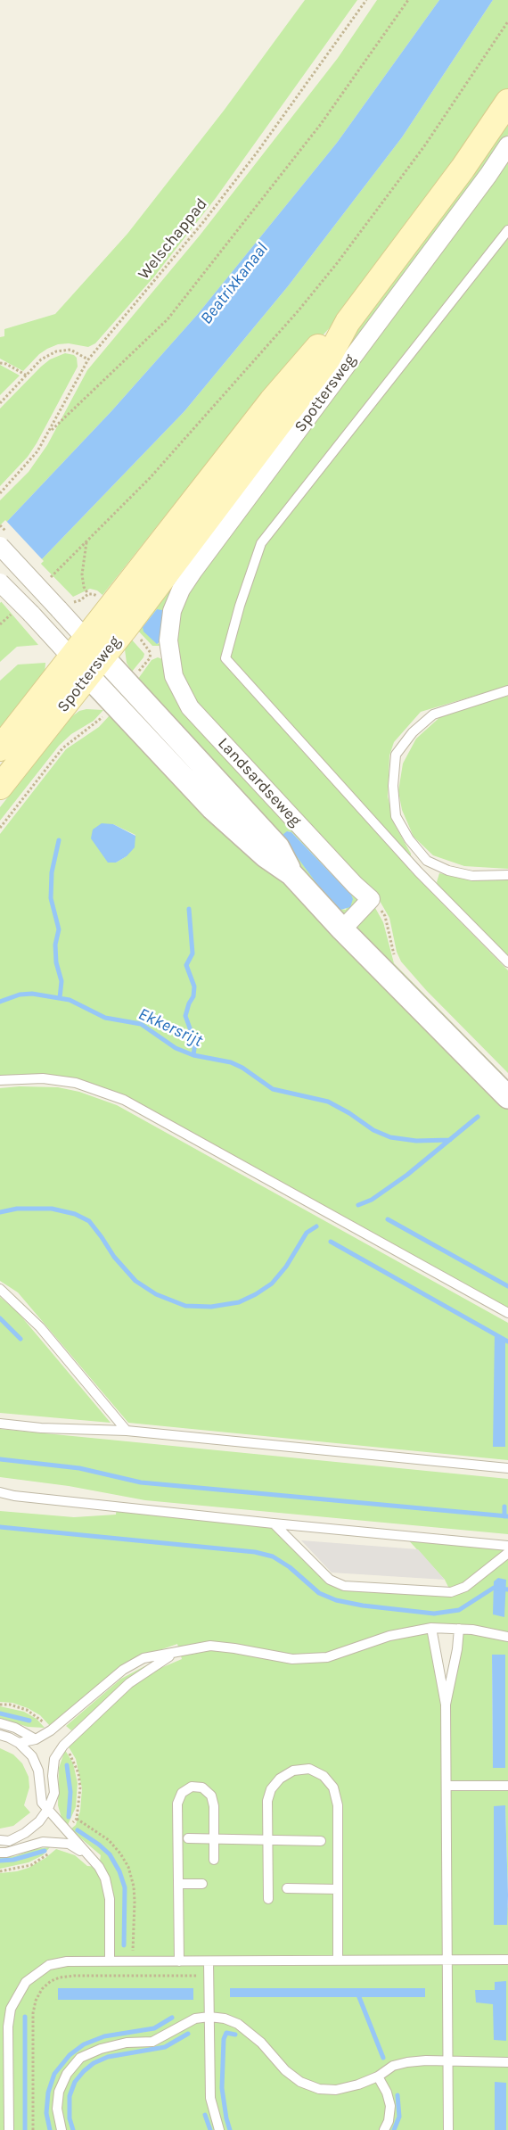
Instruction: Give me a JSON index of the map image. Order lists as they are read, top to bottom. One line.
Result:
{"streets":{"main road":["Spottersweg"],"street":["Landsardseweg"],"path":["Welschappad"]},"crossings":[["Spottersweg","Landsardseweg"]],"water":["Beatrixkanaal","Ekkersrijt"]}
